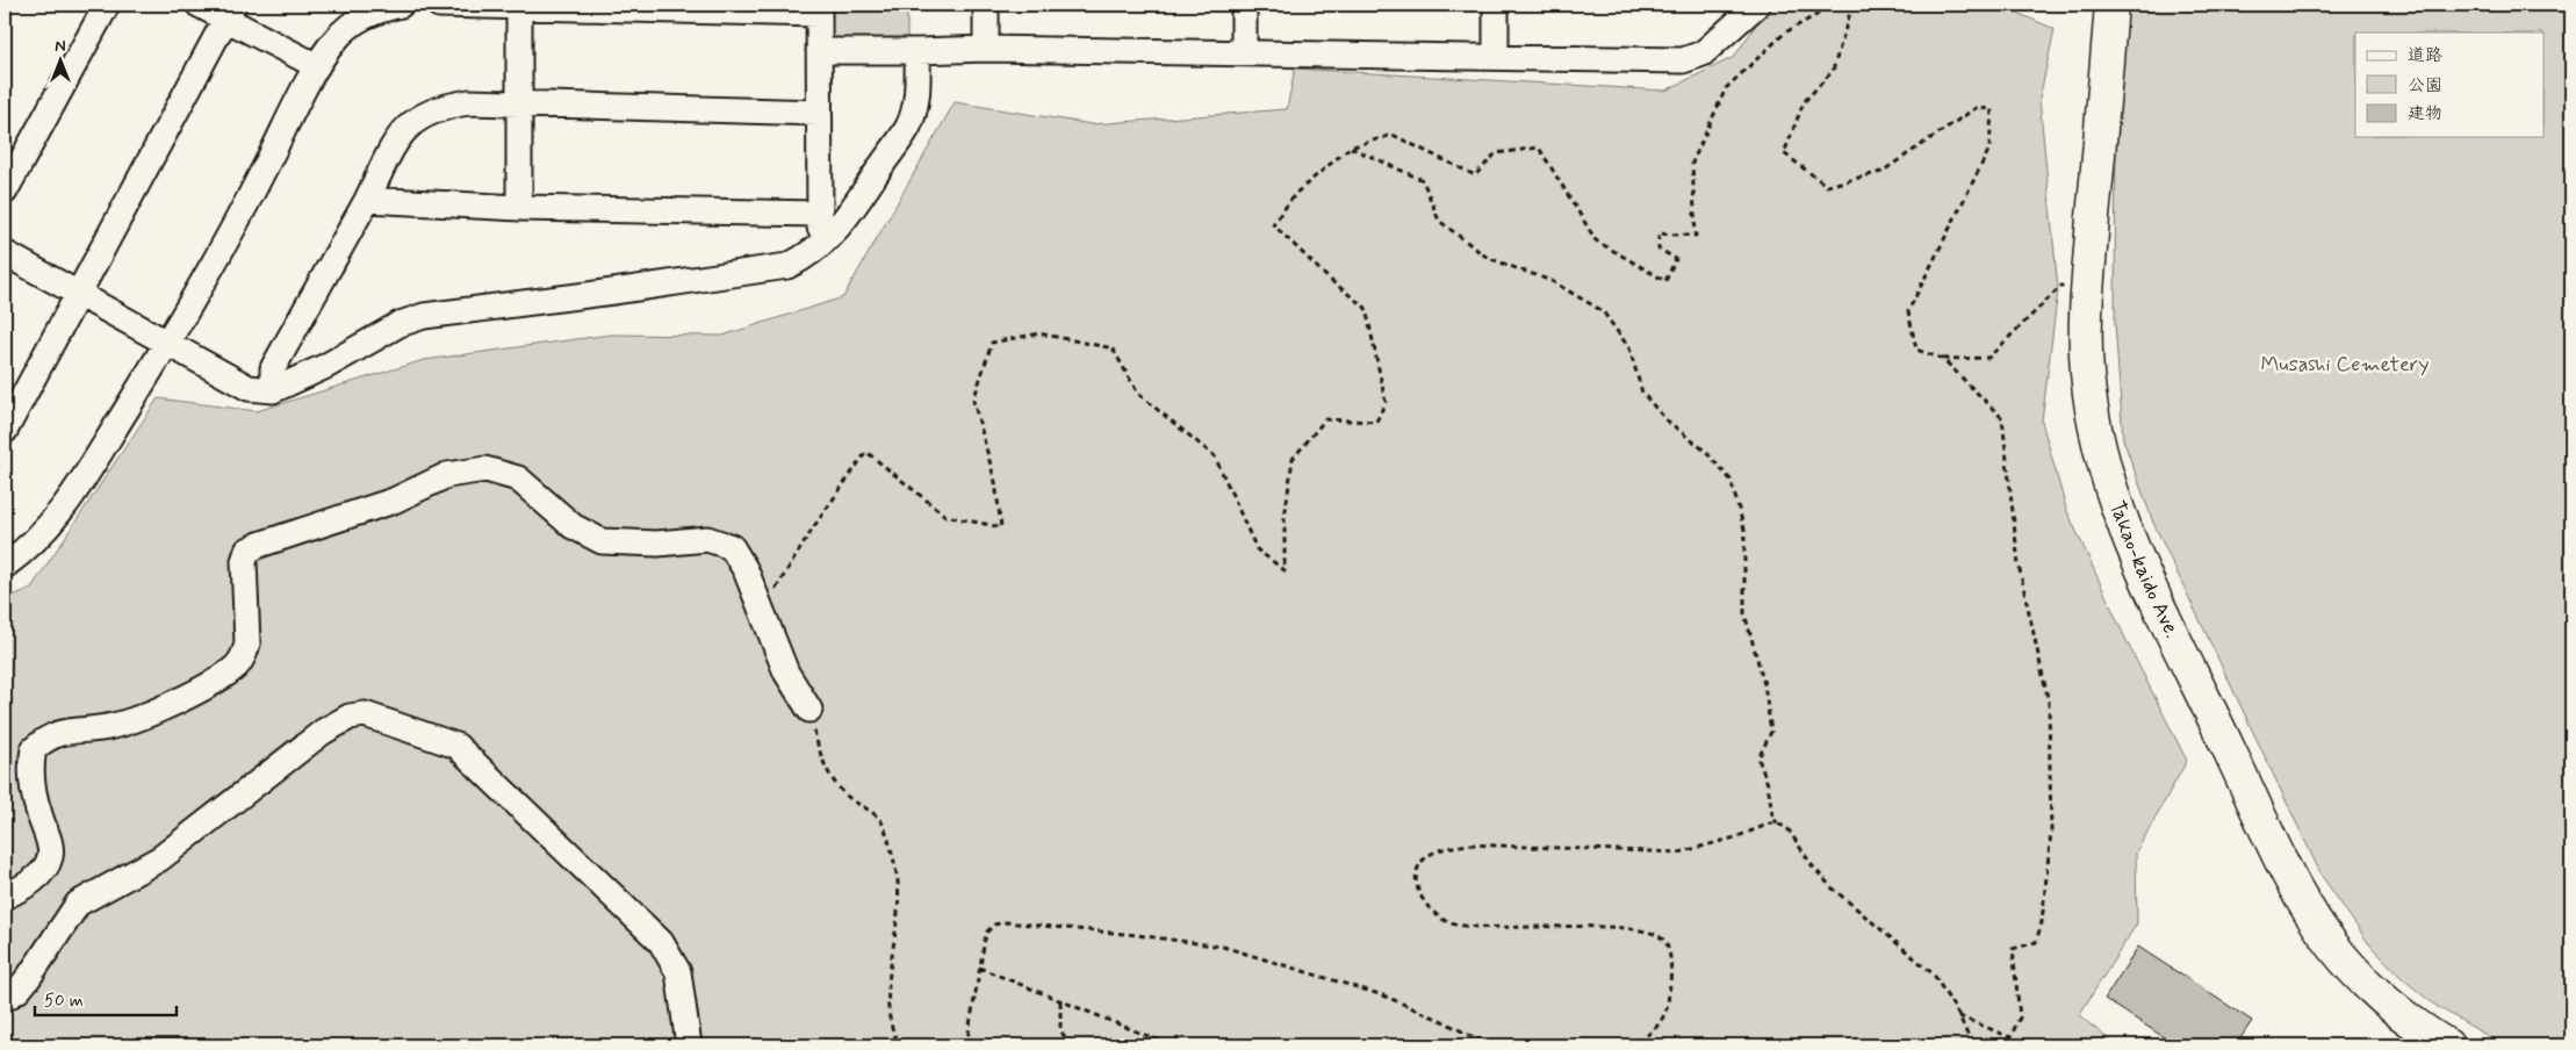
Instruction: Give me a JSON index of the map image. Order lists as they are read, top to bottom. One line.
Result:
{"streets":{"main road":["Takao-kaido Ave."]},"parks":["Musashi Cemetery"],"legend":["道路","公園","建物"],"scale_bar":"50 m","north":"top"}
